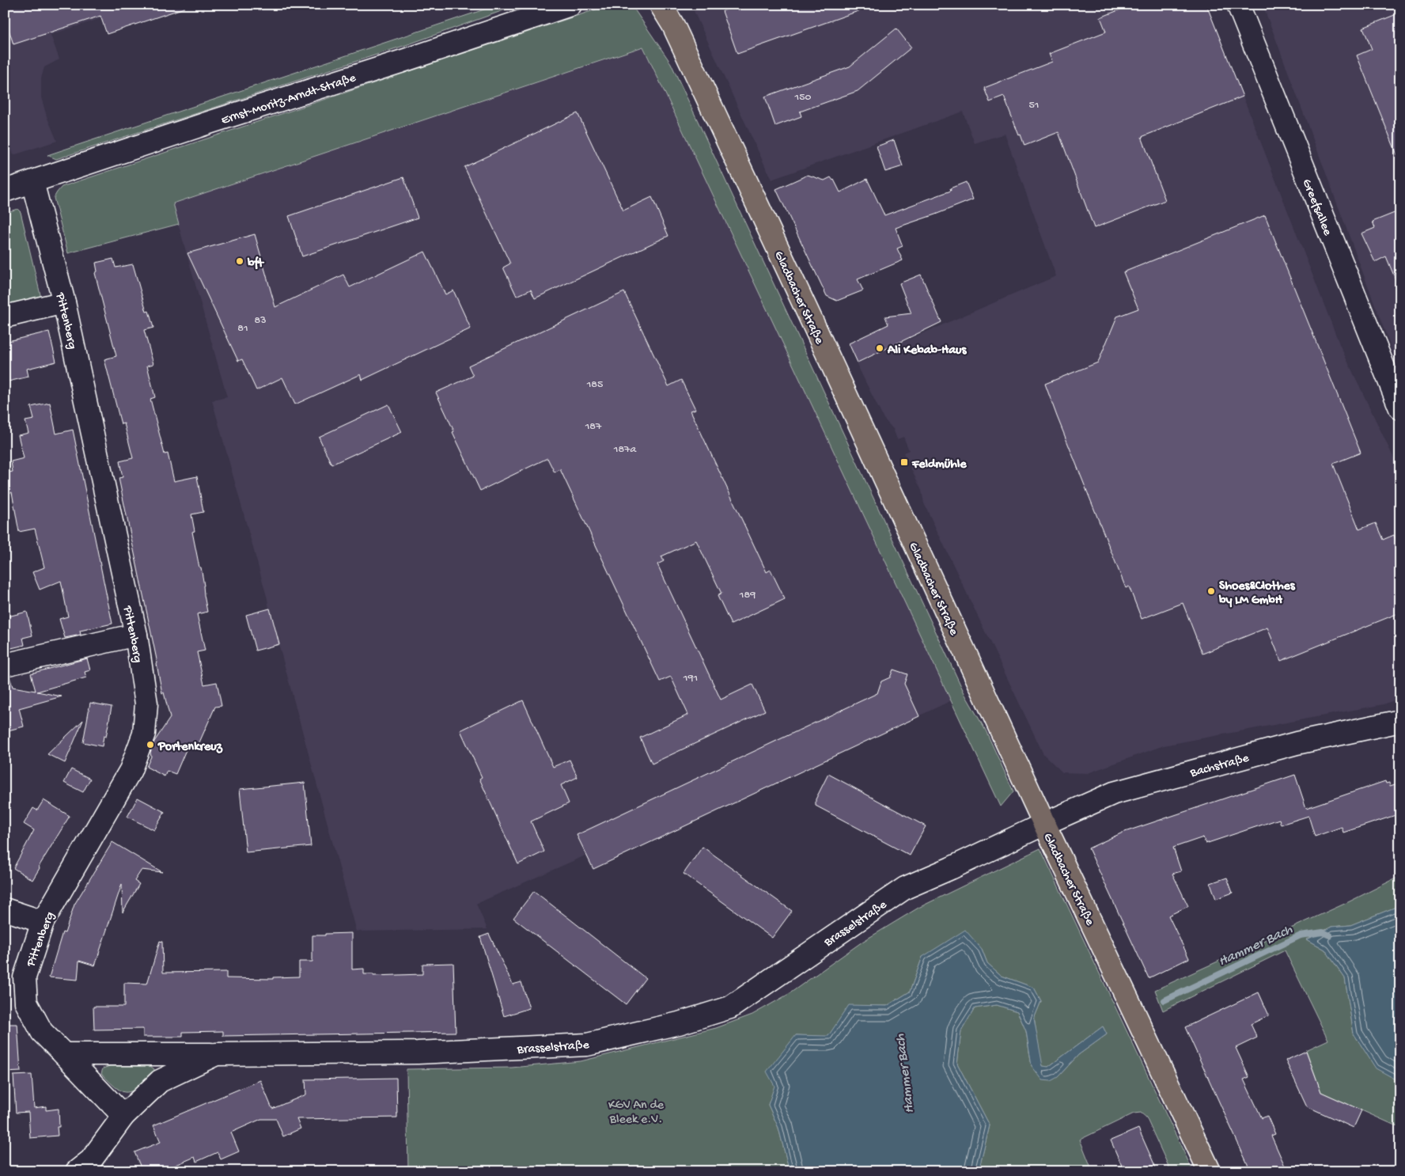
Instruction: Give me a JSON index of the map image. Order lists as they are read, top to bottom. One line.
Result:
{"streets":{"main road":["Gladbacher Straße"],"street":["Ernst-Moritz-Arndt-Straße","Greefsallee","Pittenberg","Bachstraße","Brasselstraße"]},"crossings":[["Ernst-Moritz-Arndt-Straße","Pittenberg"],["Gladbacher Straße","Bachstraße"],["Gladbacher Straße","Brasselstraße"],["Pittenberg","Brasselstraße"],["Bachstraße","Brasselstraße"]],"water":["Hammer Bach"],"parks":["KGV An de Bleek e.V."],"places":{"other":["bft","Ali Kebab-Haus","Shoes&Clothes by LM GmbH","Portenkreuz"],"transit":["Feldmühle"]},"house_numbers":["150","51","83","81","185","187","187a","189","191"]}
